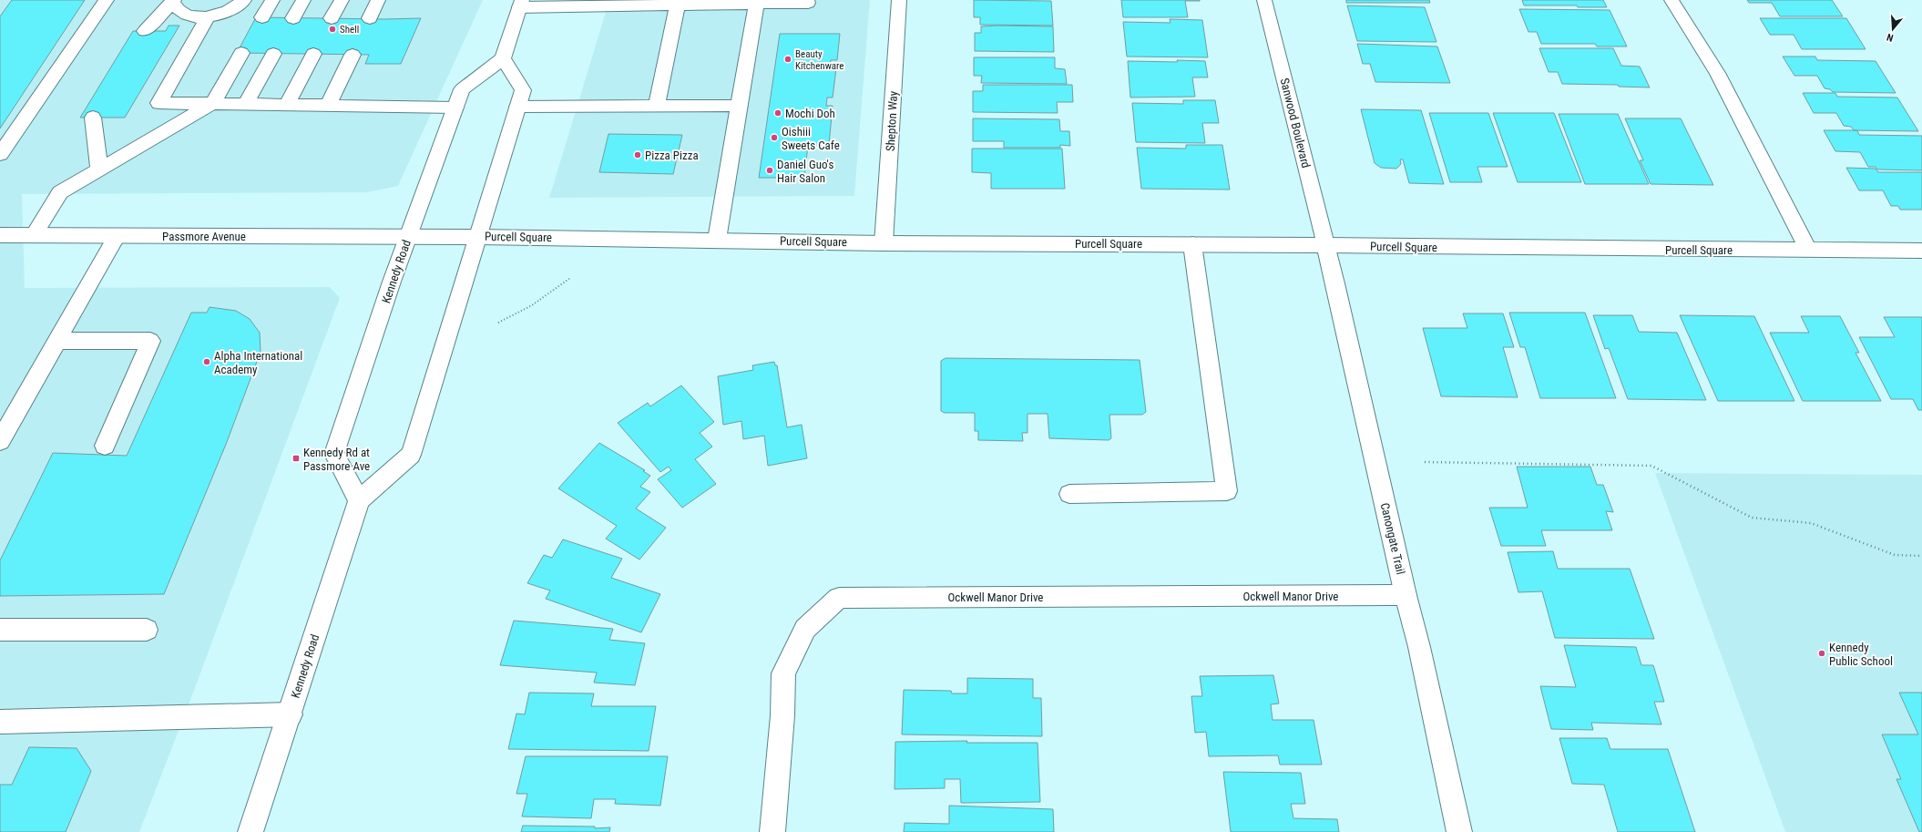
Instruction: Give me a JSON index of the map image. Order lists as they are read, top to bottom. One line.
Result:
{"streets":{"street":["Shepton Way","Sanwood Boulevard","Passmore Avenue","Purcell Square","Kennedy Road","Canongate Trail","Ockwell Manor Drive"]},"crossings":[["Shepton Way","Purcell Square"],["Sanwood Boulevard","Purcell Square"],["Sanwood Boulevard","Canongate Trail"],["Passmore Avenue","Purcell Square"],["Passmore Avenue","Kennedy Road"],["Purcell Square","Kennedy Road"],["Purcell Square","Canongate Trail"],["Canongate Trail","Ockwell Manor Drive"]],"places":{"other":["Shell","Beauty Kitchenware","Mochi Doh","Oishiii Sweets Cafe","Pizza Pizza","Daniel Guo's Hair Salon","Alpha International Academy","Kennedy Public School"],"transit":["Kennedy Rd at Passmore Ave"]},"north":"bottom"}
